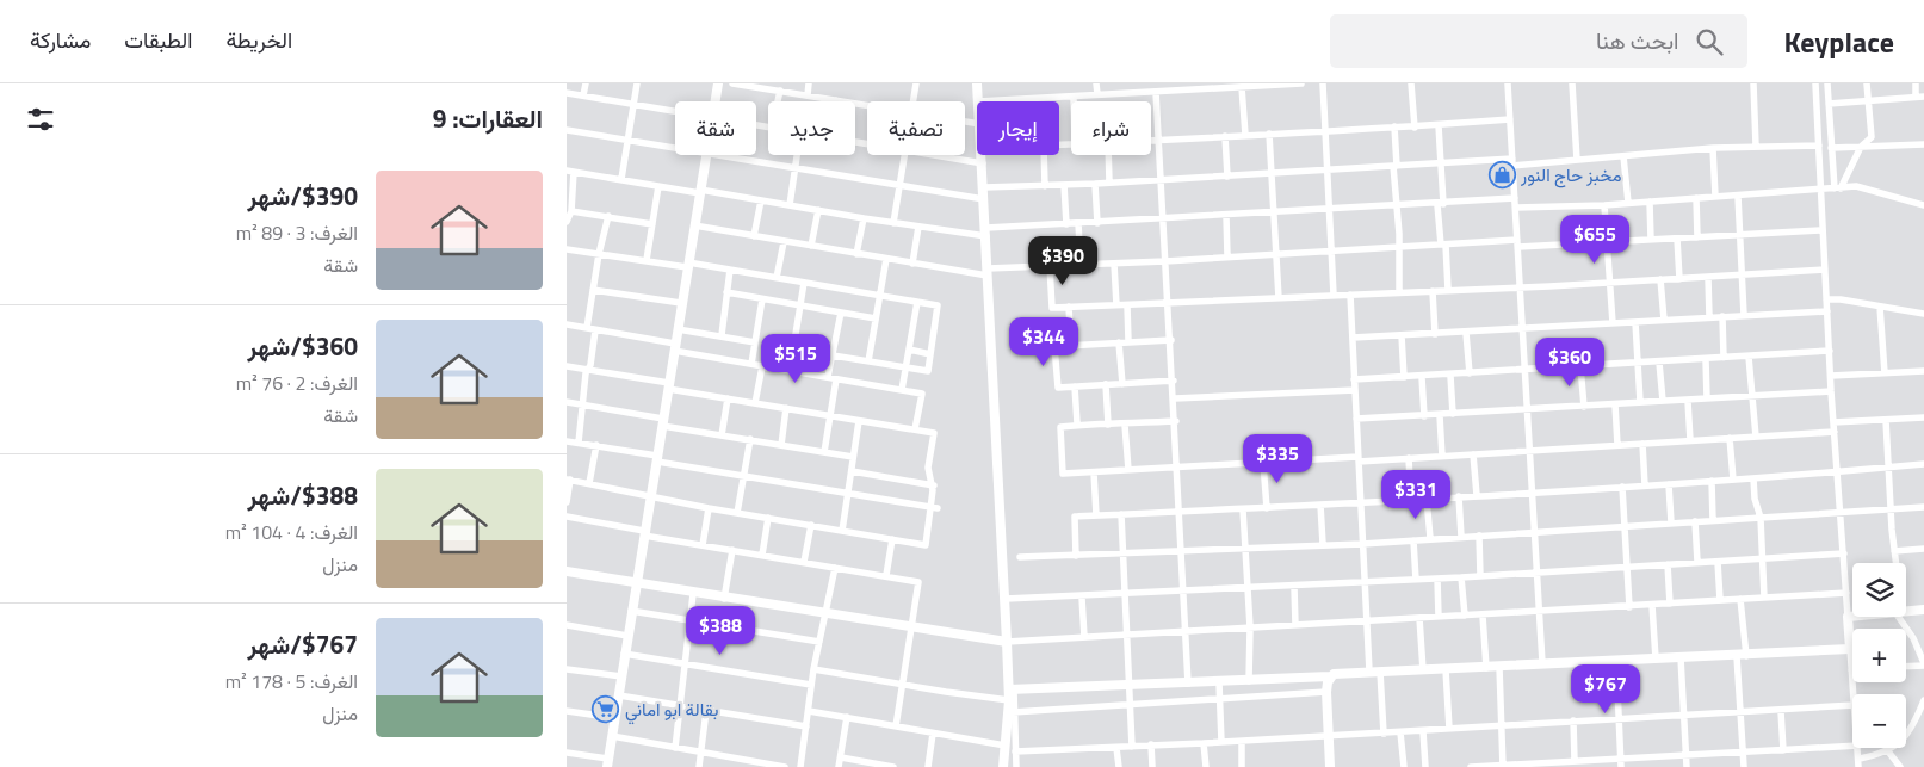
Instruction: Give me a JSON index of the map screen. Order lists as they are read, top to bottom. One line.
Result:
{"places":{"shop":["مخبز حاج النور"],"supermarket":["بقالة ابو اماني"]},"page":{"header":"Keyplace","search":"ابحث هنا","nav":["الخريطة","الطبقات","مشاركة"],"heading":"العقارات: 9","chip":["شراء","إيجار","تصفية","جديد","شقة"],"list":[{"name":"$390/شهر","note":"الغرف: 3 · 89 m² · شقة"},{"name":"$360/شهر","note":"الغرف: 2 · 76 m² · شقة"},{"name":"$388/شهر","note":"الغرف: 4 · 104 m² · منزل"},{"name":"$767/شهر","note":"الغرف: 5 · 178 m² · منزل"}],"price":["$655","$390","$344","$515","$360","$335","$331","$388","$767"],"map_buttons":["+","−"]}}
